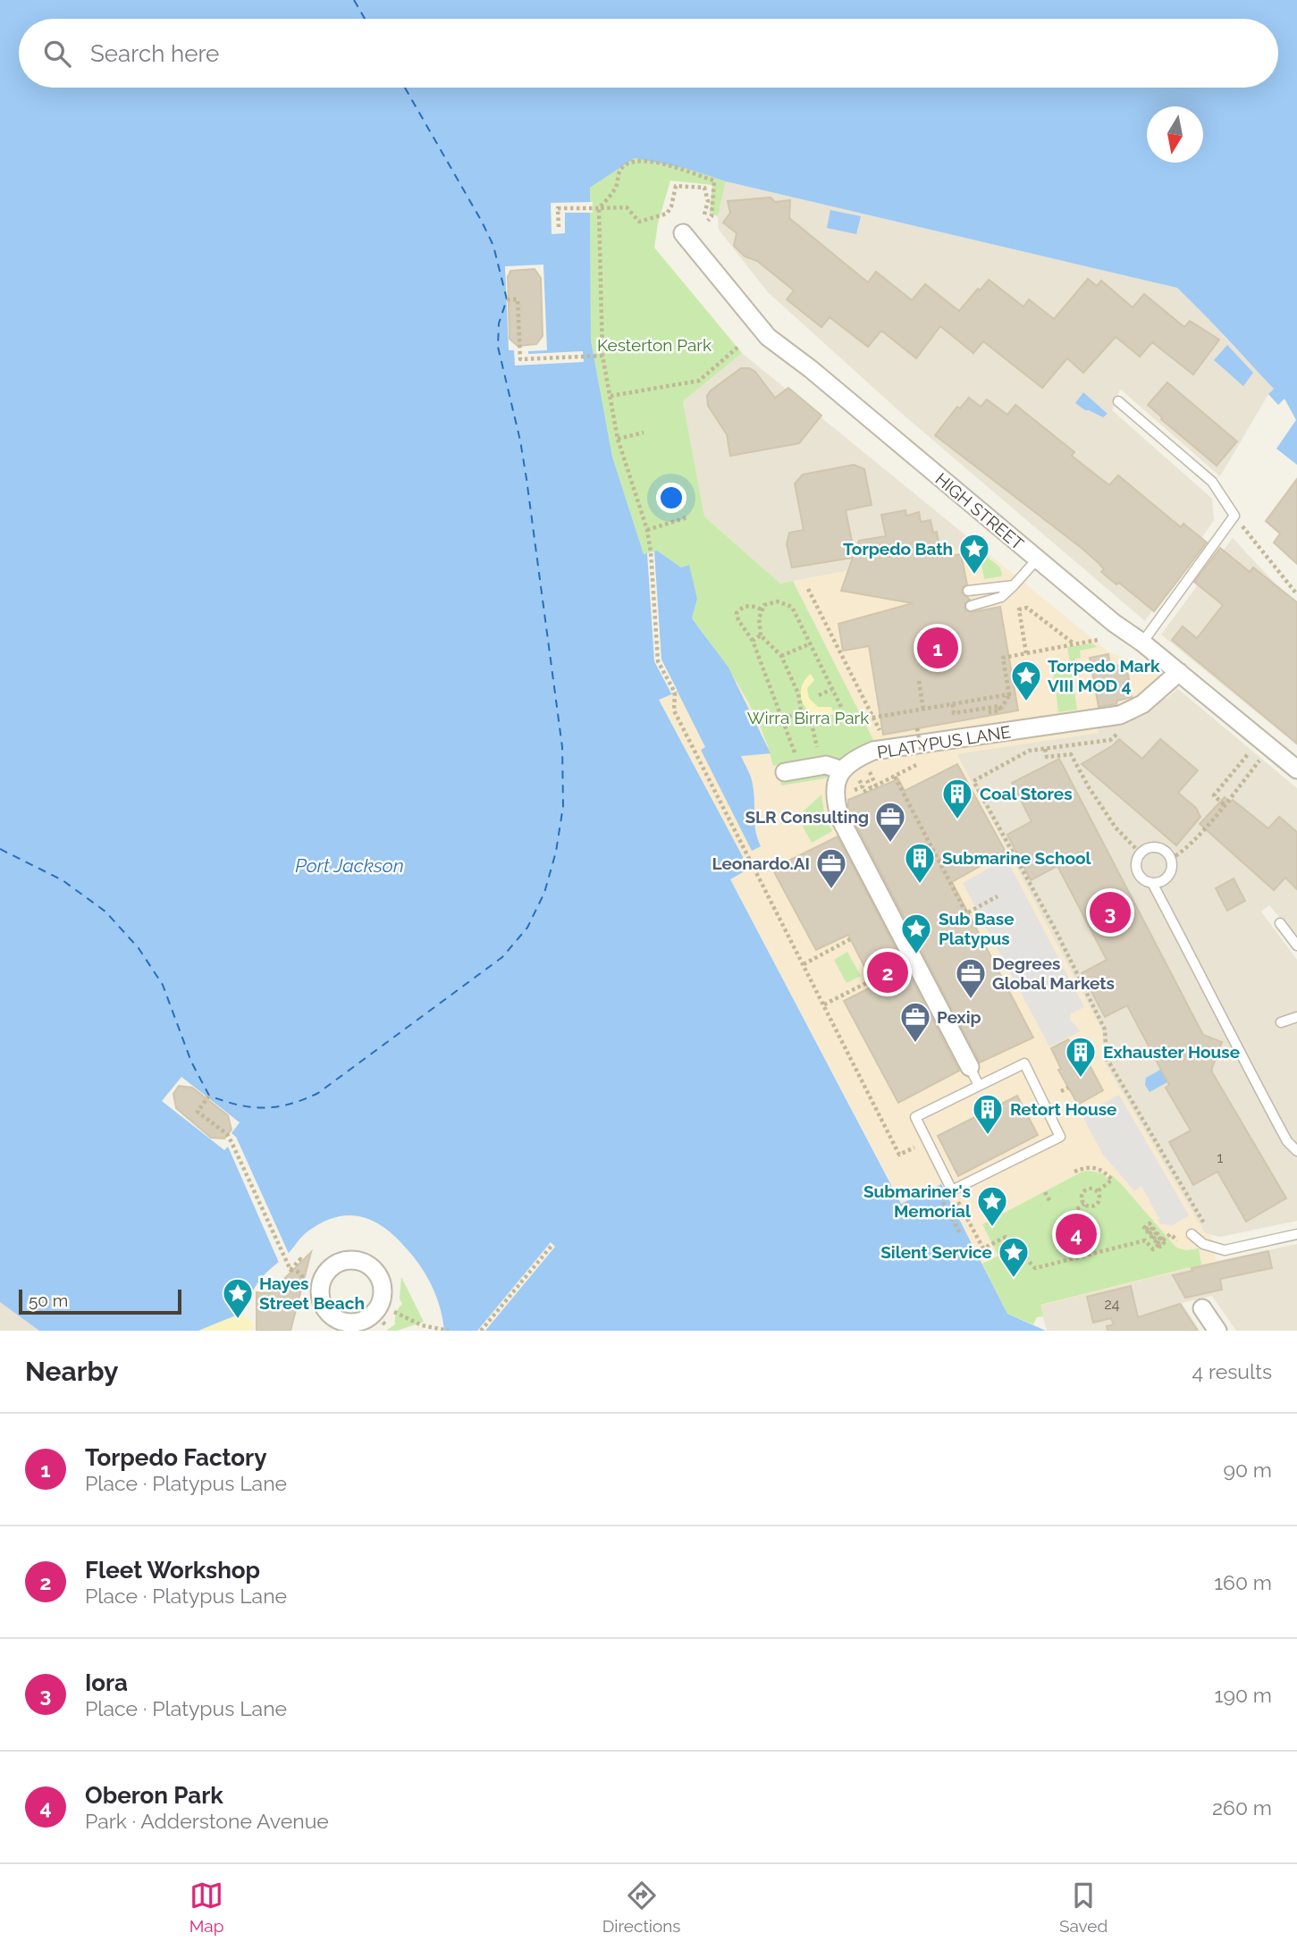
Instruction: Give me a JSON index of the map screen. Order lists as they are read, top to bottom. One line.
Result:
{"streets":{"street":["HIGH STREET","PLATYPUS LANE"]},"crossings":[["HIGH STREET","PLATYPUS LANE"]],"water":["Port Jackson"],"parks":["Kesterton Park","Wirra Birra Park"],"places":{"place":["Torpedo Bath","Torpedo Mark VIII MOD 4","Sub Base Platypus","Submariner's Memorial","Silent Service","Hayes Street Beach"],"building":["Coal Stores","Submarine School","Exhauster House","Retort House"],"office":["SLR Consulting","Leonardo.AI","Degrees Global Markets","Pexip"]},"house_numbers":["1","24"],"scale_bar":"50 m","north":"bottom","page":{"search":"Search here","pins":["1","3","2","4"],"scale":"50 m","heading":["Nearby","4 results"],"list":[{"mark":"1","name":"Torpedo Factory","note":"Place · Platypus Lane","value":"90 m"},{"mark":"2","name":"Fleet Workshop","note":"Place · Platypus Lane","value":"160 m"},{"mark":"3","name":"Iora","note":"Place · Platypus Lane","value":"190 m"},{"mark":"4","name":"Oberon Park","note":"Park · Adderstone Avenue","value":"260 m"}],"nav":["Map","Directions","Saved"]}}
